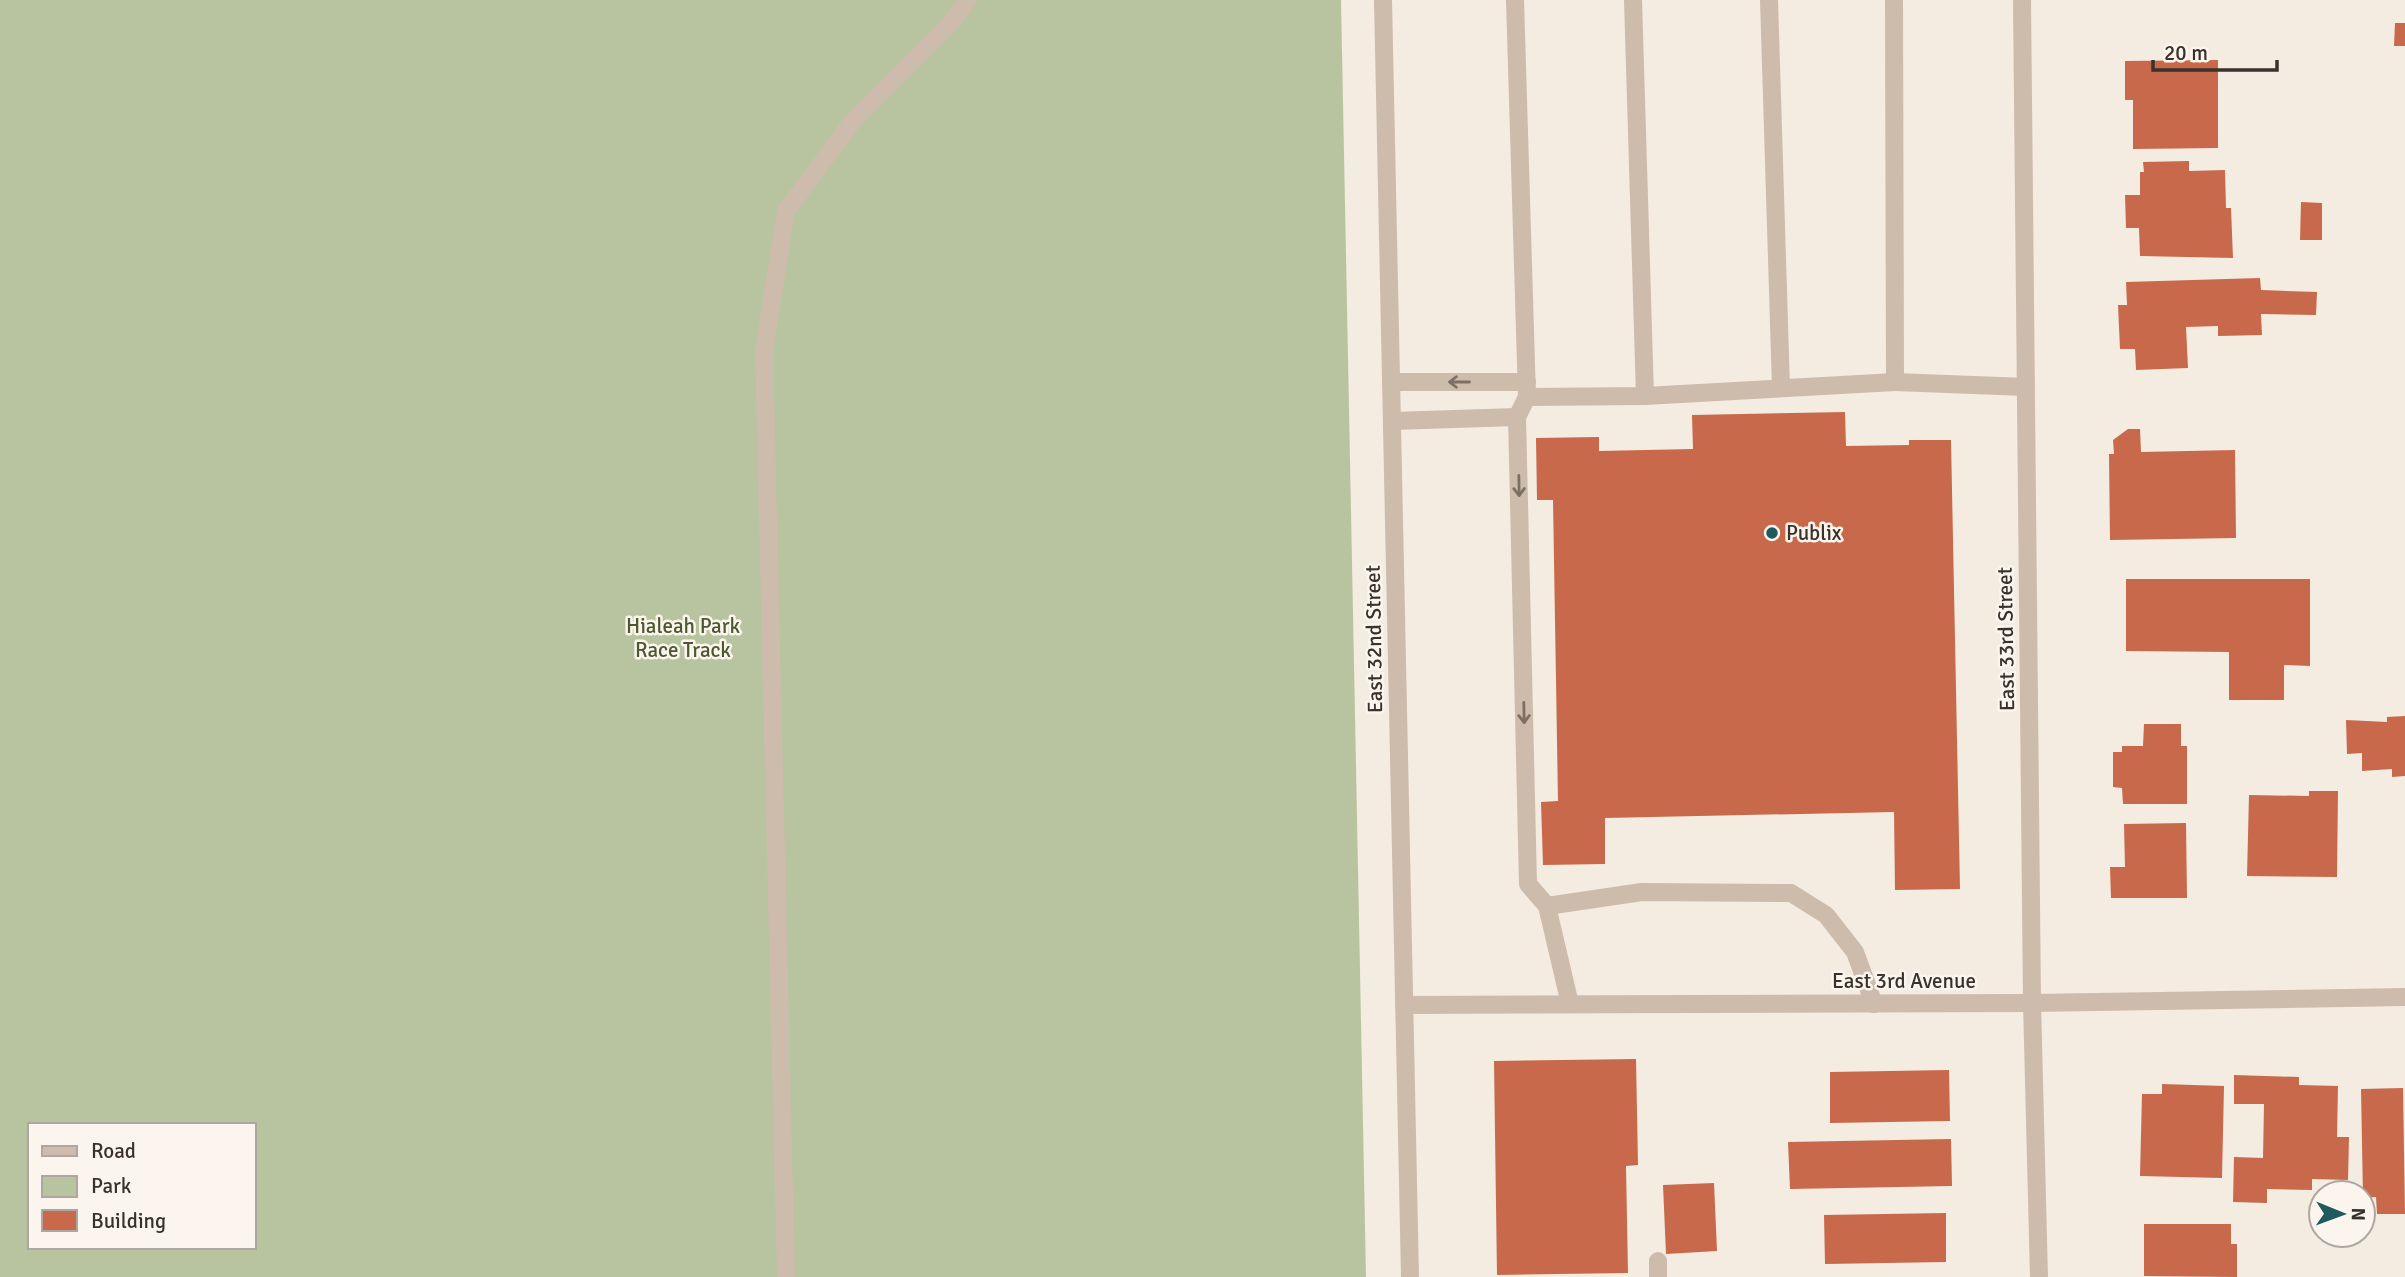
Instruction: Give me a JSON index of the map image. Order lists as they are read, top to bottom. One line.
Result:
{"streets":{"street":["East 32nd Street","East 33rd Street","East 3rd Avenue"]},"crossings":[["East 32nd Street","East 3rd Avenue"],["East 33rd Street","East 3rd Avenue"]],"parks":["Hialeah Park Race Track"],"places":["Publix"],"legend":["Road","Park","Building"],"scale_bar":"20 m","north":"right"}
